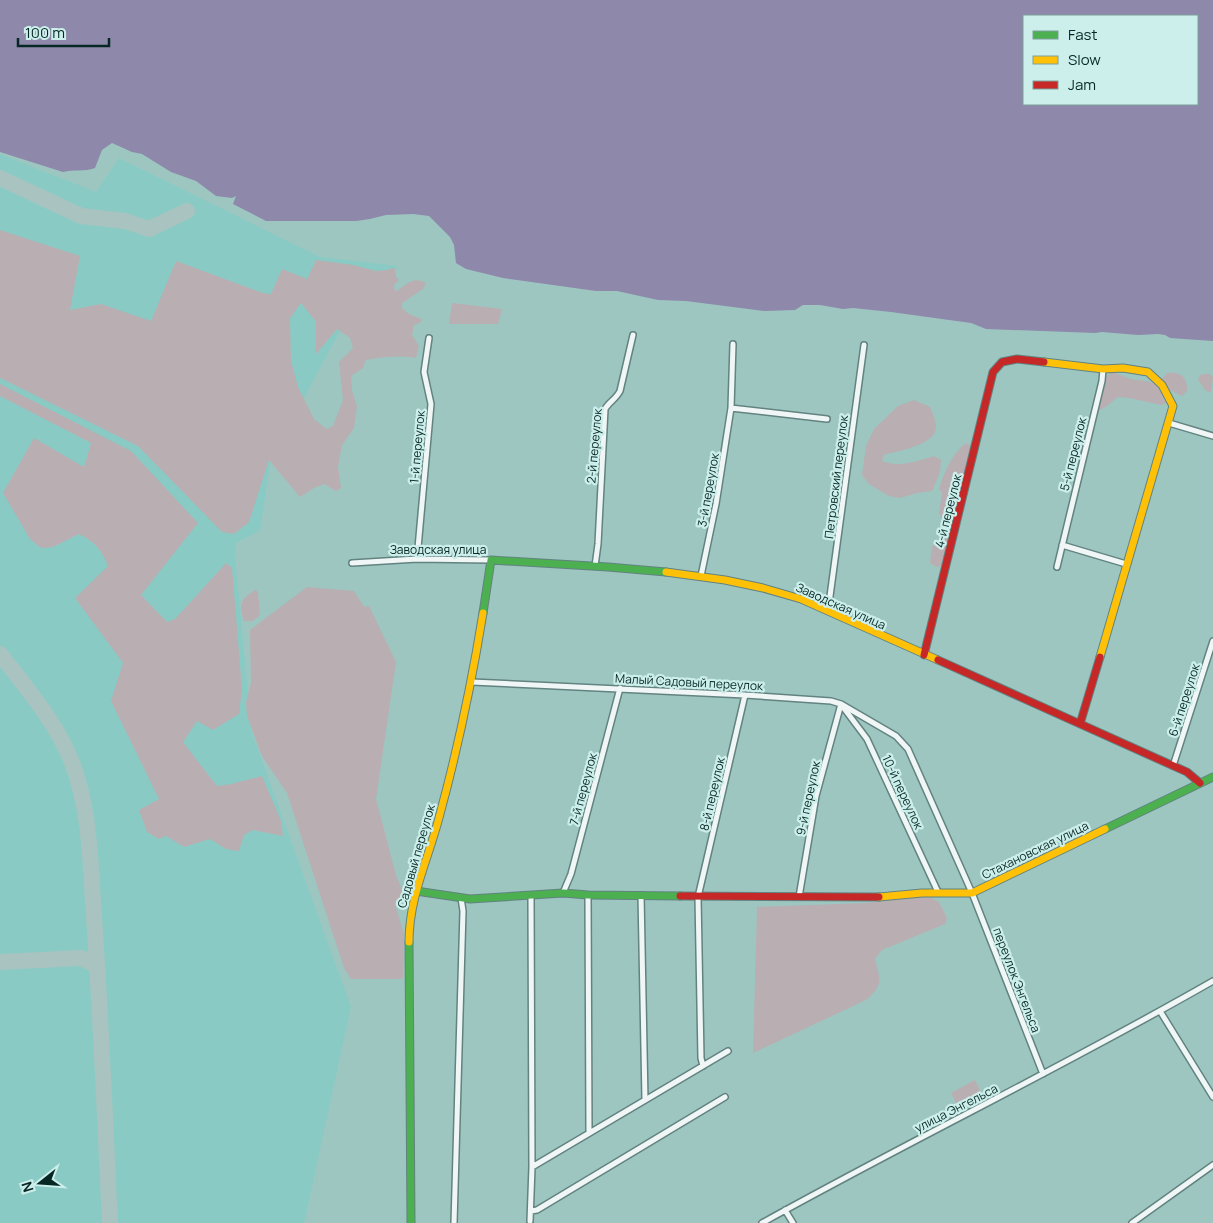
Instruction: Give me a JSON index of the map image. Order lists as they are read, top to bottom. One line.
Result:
{"streets":{"street":["2-й переулок","1-й переулок","5-й переулок","Петровский переулок","3-й переулок","4-й переулок","Заводская улица","Малый Садовый переулок","6-й переулок","7-й переулок","10-й переулок","8-й переулок","9-й переулок","Стахановская улица","Садовый переулок","переулок Энгельса","улица Энгельса"]},"crossings":[["2-й переулок","Заводская улица"],["1-й переулок","Заводская улица"],["5-й переулок","4-й переулок"],["Петровский переулок","Заводская улица"],["3-й переулок","Заводская улица"],["4-й переулок","Заводская улица"],["Заводская улица","6-й переулок"],["Заводская улица","Стахановская улица"],["Заводская улица","Садовый переулок"],["Малый Садовый переулок","7-й переулок"],["Малый Садовый переулок","10-й переулок"],["Малый Садовый переулок","8-й переулок"],["Малый Садовый переулок","9-й переулок"],["Малый Садовый переулок","Стахановская улица"],["Малый Садовый переулок","Садовый переулок"],["10-й переулок","9-й переулок"],["Стахановская улица","переулок Энгельса"],["переулок Энгельса","улица Энгельса"]],"legend":["Fast","Slow","Jam"],"scale_bar":"100 m","north":"left"}
